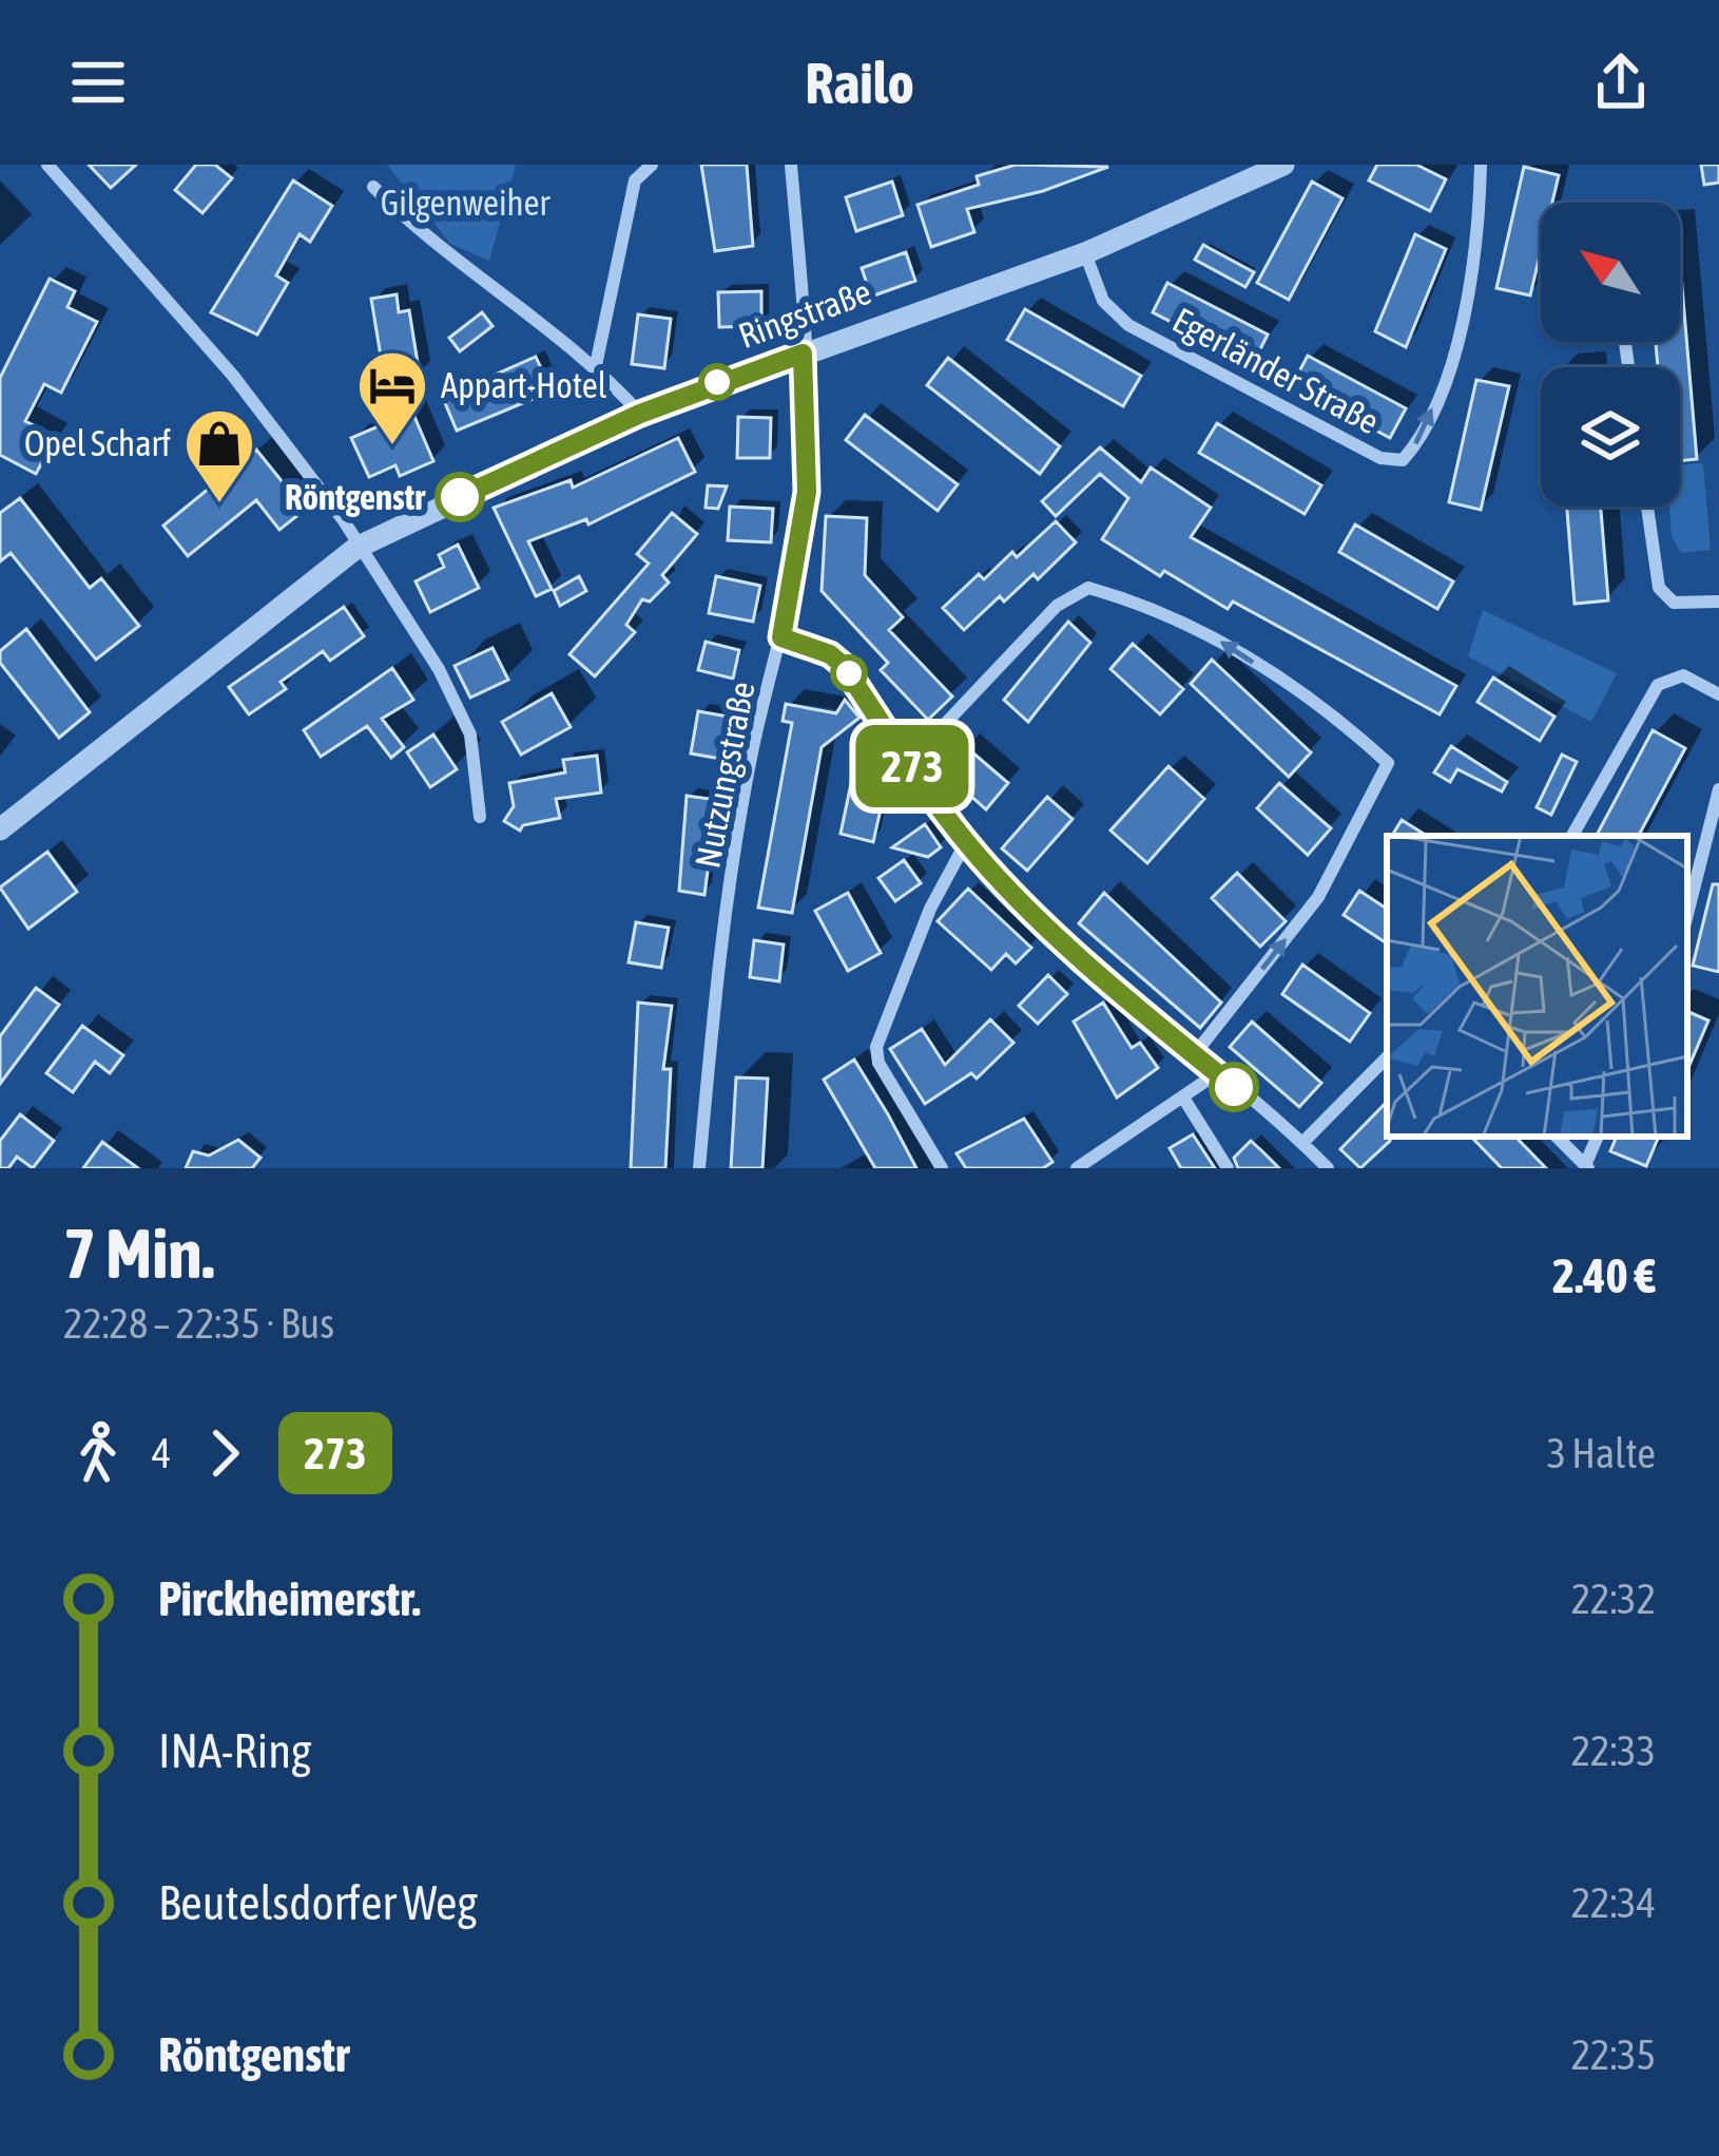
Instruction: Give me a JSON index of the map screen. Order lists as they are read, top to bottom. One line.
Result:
{"streets":{"street":["Ringstraße","Egerländer Straße","Nutzungstraße"]},"crossings":[["Ringstraße","Egerländer Straße"],["Ringstraße","Nutzungstraße"]],"parks":["Gilgenweiher"],"places":{"hotel":["Appart-Hotel"],"other":["Röntgenstr"],"shop":["Opel Scharf"]},"lines":["bus line 273"],"north":"top left","page":{"header":"Railo","on_map":"273","heading":["7 Min.","22:28 – 22:35 · Bus","2.40 €"],"legs":["4","273","3 Halte"],"list":[{"name":"Pirckheimerstr.","value":"22:32"},{"name":"INA-Ring","value":"22:33"},{"name":"Beutelsdorfer Weg","value":"22:34"},{"name":"Röntgenstr","value":"22:35"}]}}
